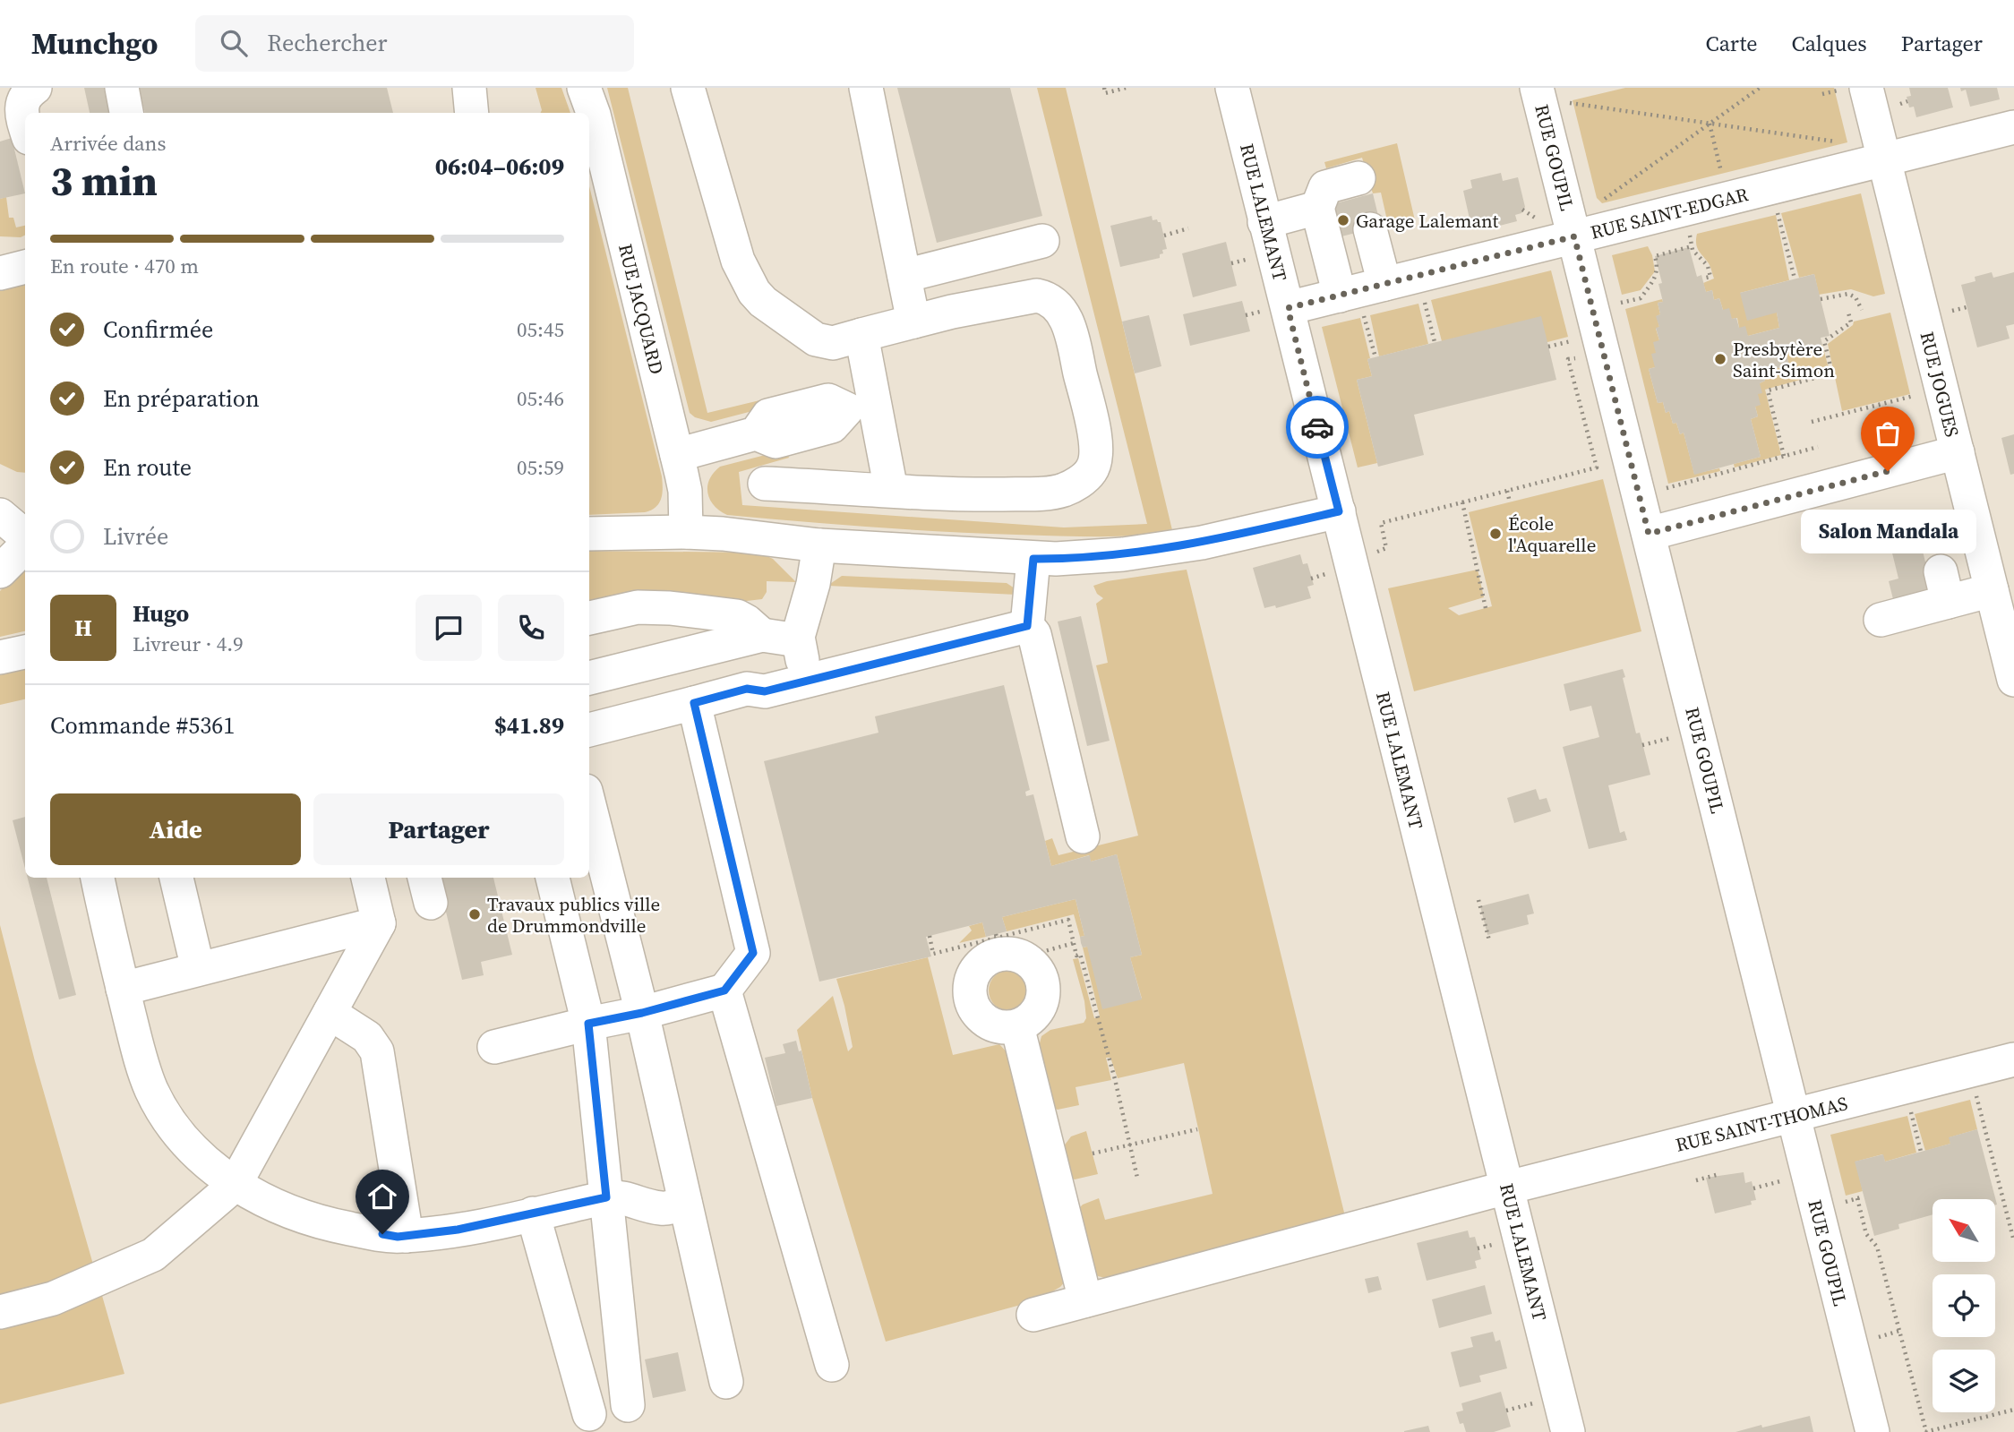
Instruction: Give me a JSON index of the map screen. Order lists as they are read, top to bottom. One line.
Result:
{"streets":{"street":["RUE GOUPIL","RUE LALEMANT","RUE SAINT-EDGAR","RUE JACQUARD","RUE JOGUES","RUE SAINT-THOMAS"]},"crossings":[["RUE GOUPIL","RUE SAINT-EDGAR"],["RUE GOUPIL","RUE SAINT-THOMAS"],["RUE LALEMANT","RUE SAINT-EDGAR"],["RUE LALEMANT","RUE SAINT-THOMAS"],["RUE SAINT-EDGAR","RUE JOGUES"]],"places":["Garage Lalemant","Presbytère Saint-Simon","Salon Mandala","École l'Aquarelle","Travaux publics ville de Drummondville"],"north":"top left","page":{"header":"Munchgo","search":"Rechercher","nav":["Carte","Calques","Partager"],"heading":["3 min","Arrivée dans","06:04–06:09"],"panel":["Hugo","Livreur · 4.9","Commande #5361","$41.89"],"bar":"En route · 470 m","list":[["Confirmée","05:45"],["En préparation","05:46"],["En route","05:59"],"Livrée"],"bubble":"Salon Mandala","round":"H","buttons":["Aide","Partager"]}}
